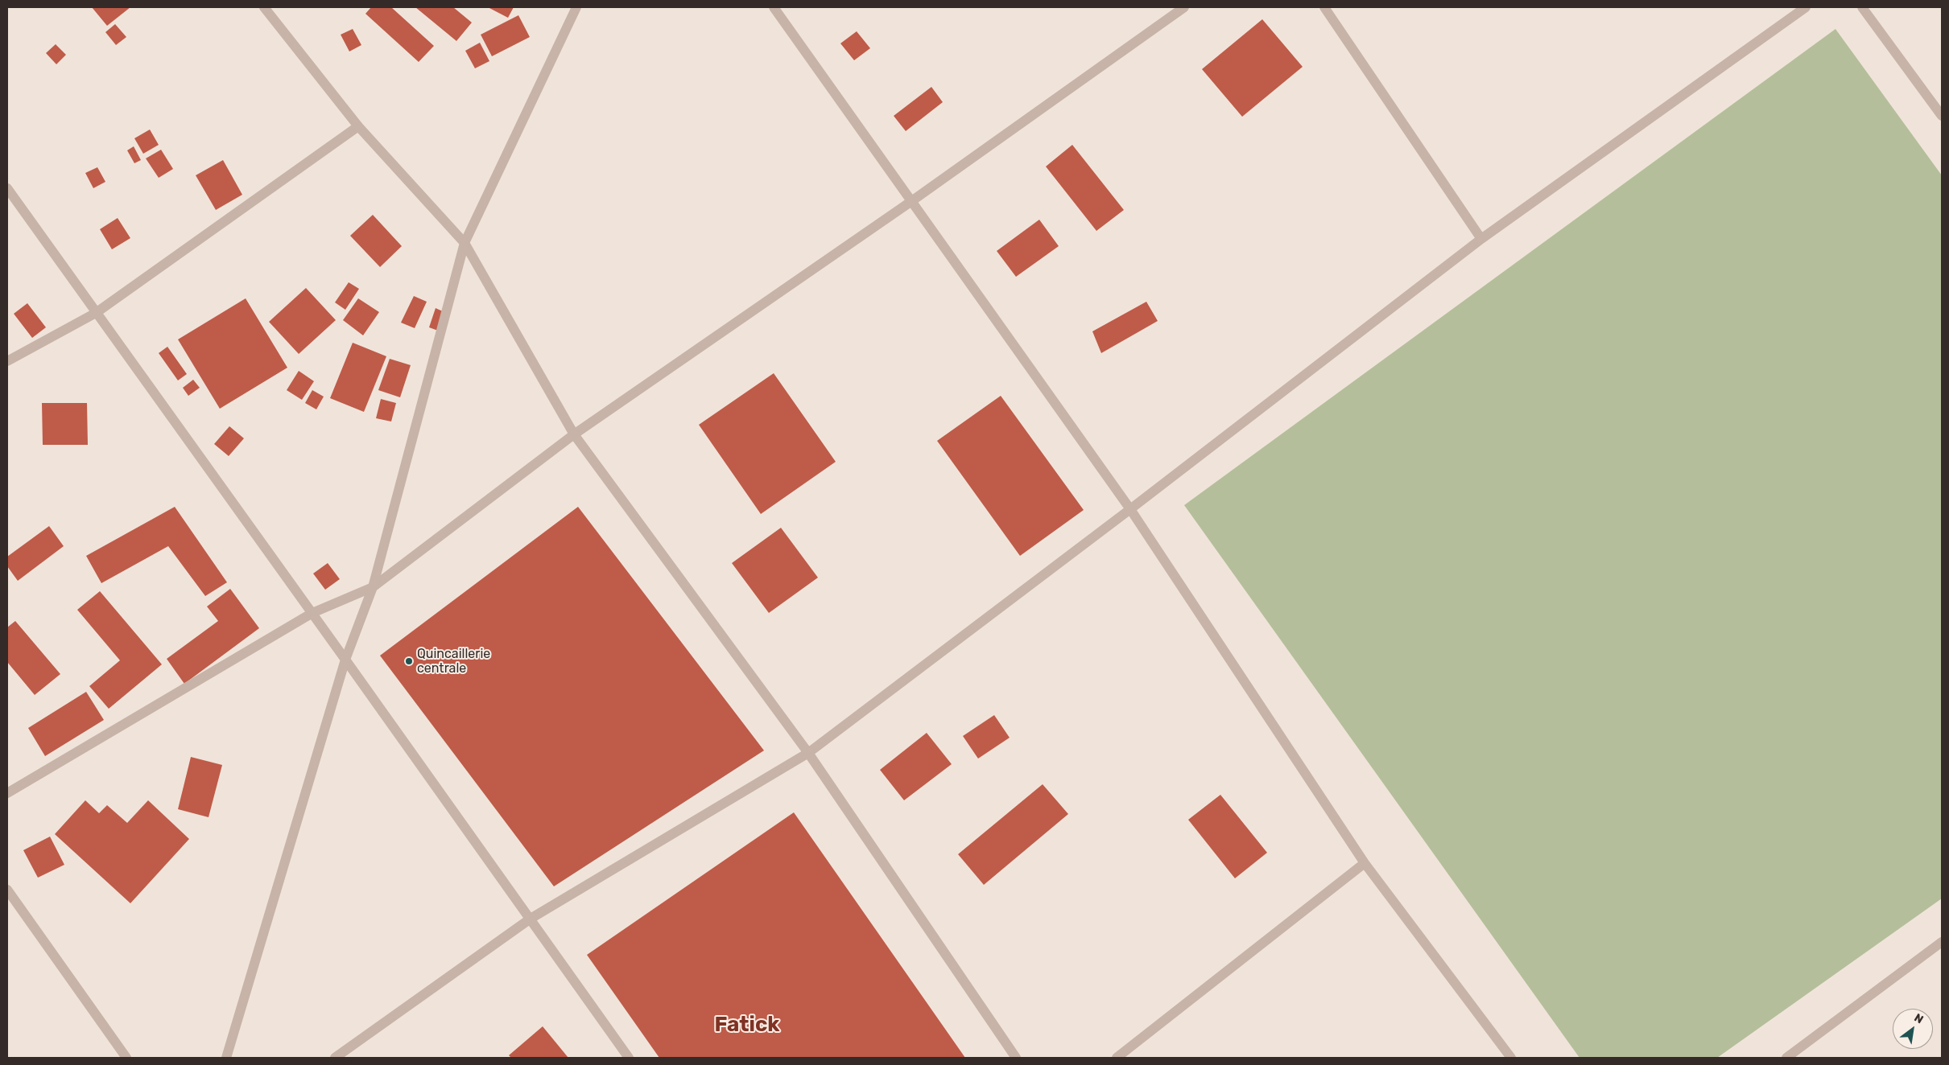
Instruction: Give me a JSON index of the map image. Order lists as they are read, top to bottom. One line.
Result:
{"districts":["Fatick"],"places":["Quincaillerie centrale"],"north":"top right"}
